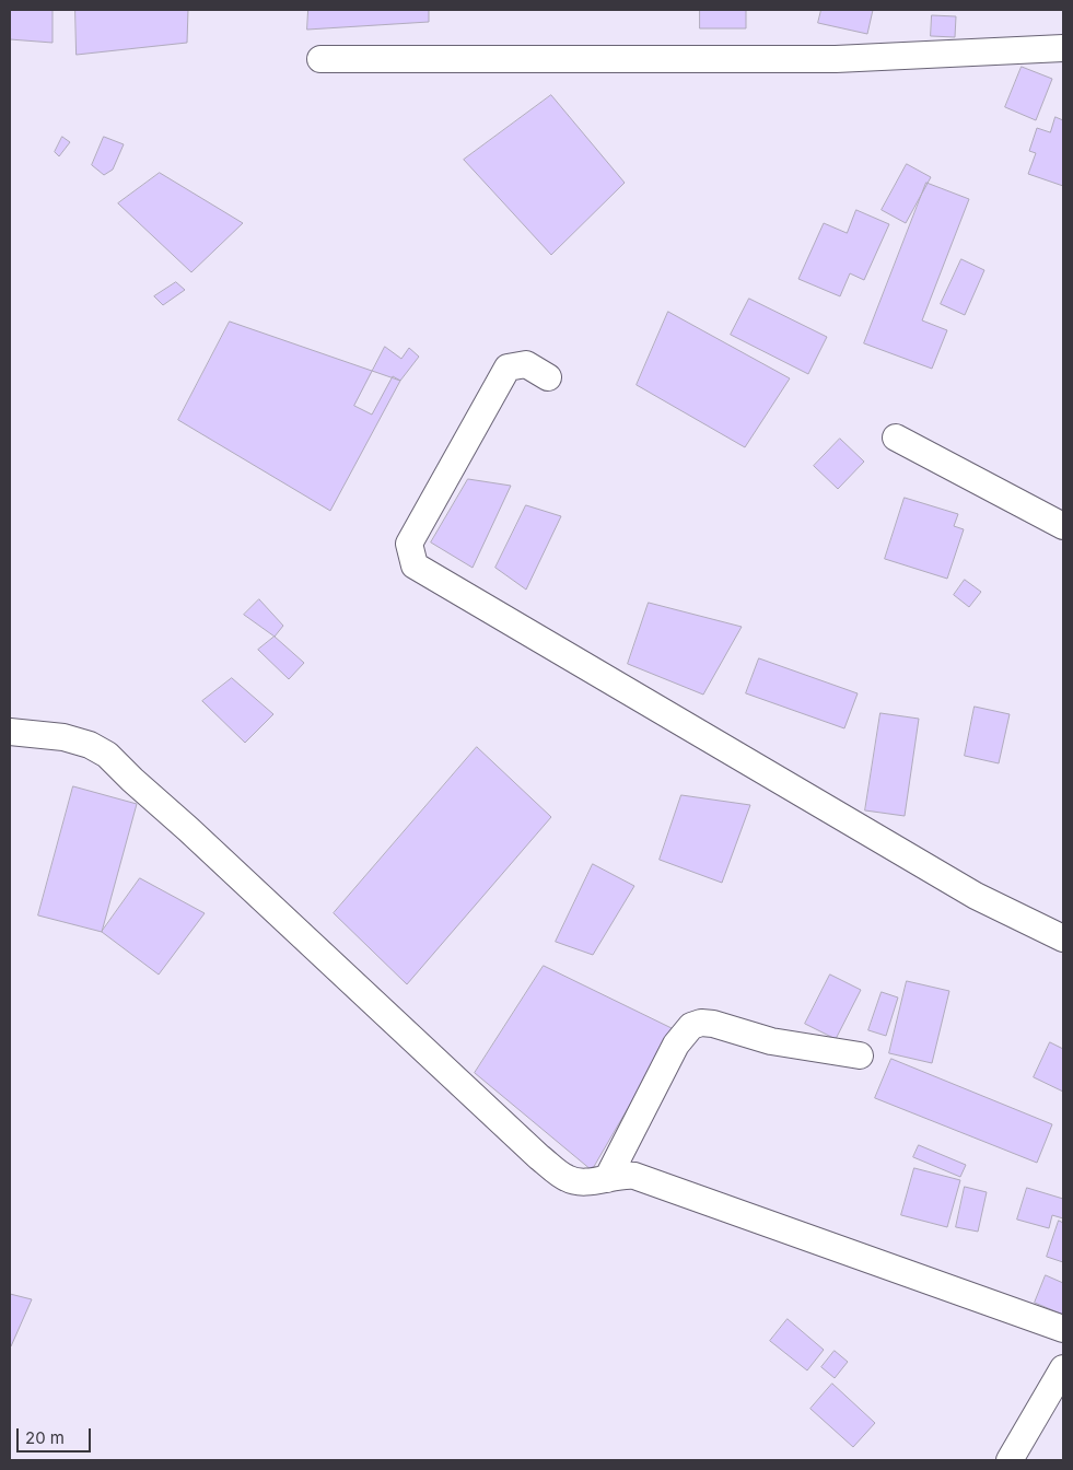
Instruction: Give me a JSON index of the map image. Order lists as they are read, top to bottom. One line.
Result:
{"scale_bar":"20 m"}
